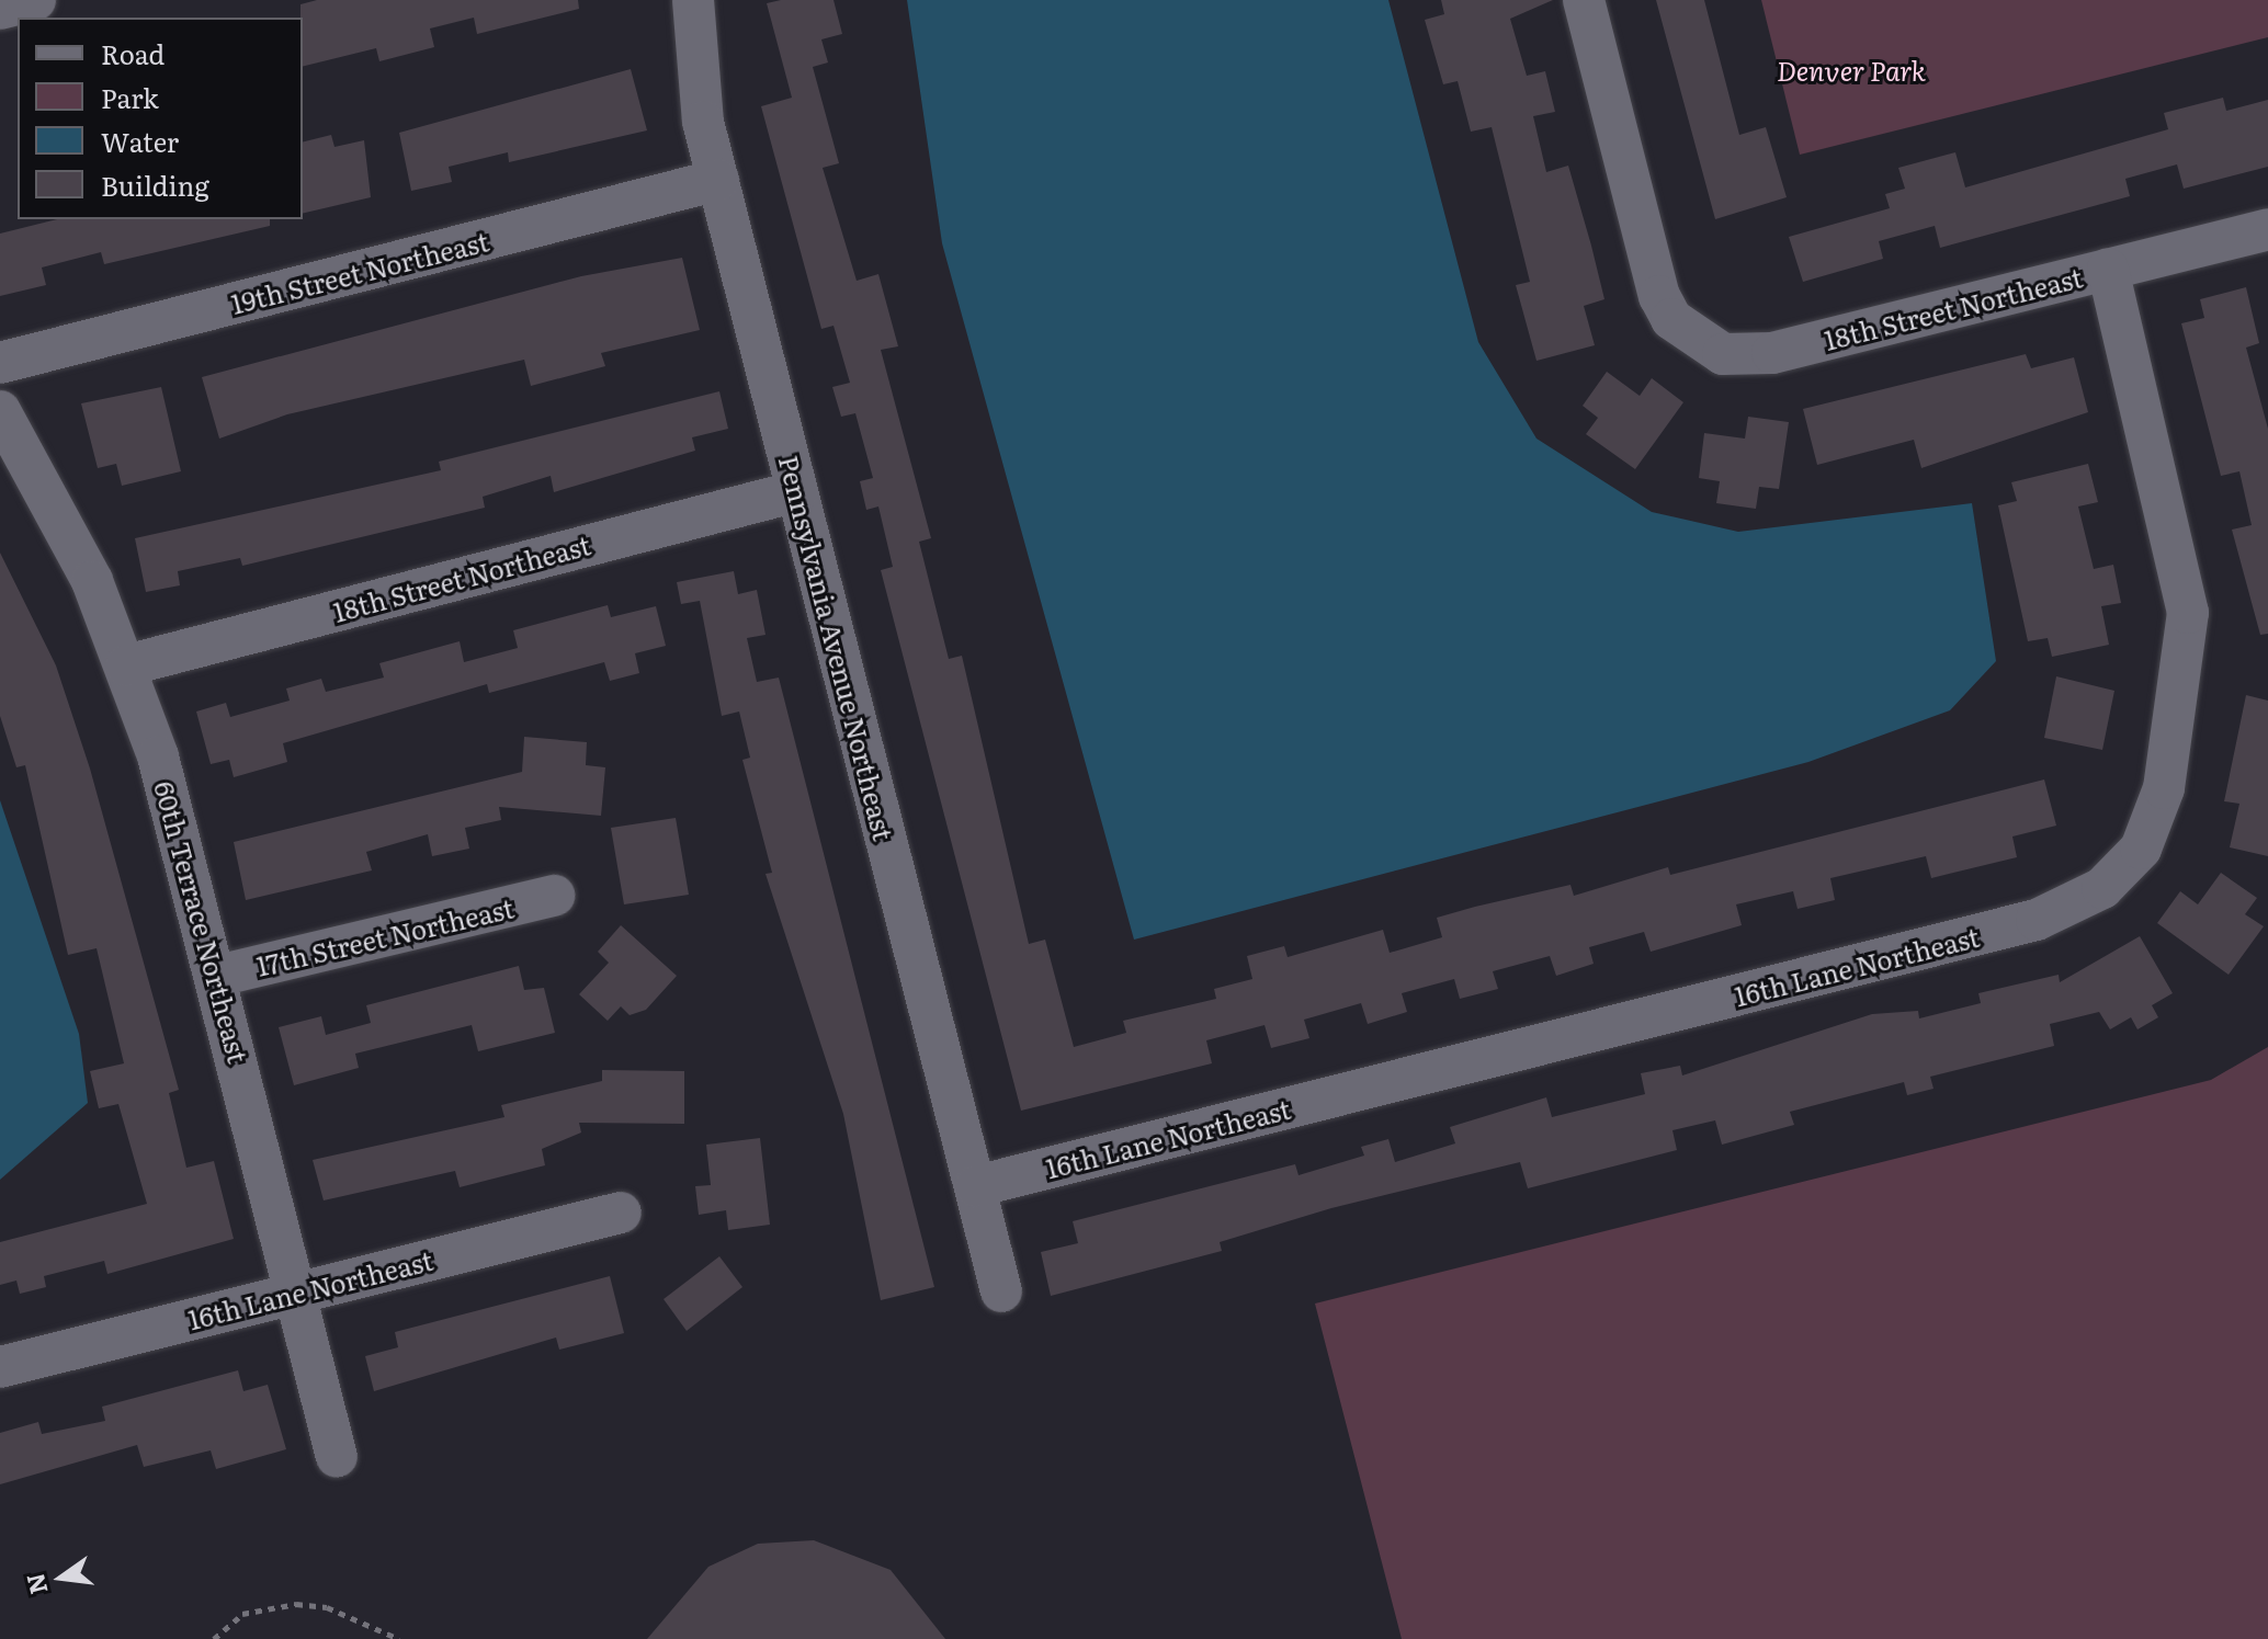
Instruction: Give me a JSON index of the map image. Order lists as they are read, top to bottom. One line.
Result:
{"streets":{"street":["19th Street Northeast","18th Street Northeast","Pennsylvania Avenue Northeast","60th Terrace Northeast","17th Street Northeast","16th Lane Northeast"]},"crossings":[["19th Street Northeast","Pennsylvania Avenue Northeast"],["18th Street Northeast","Pennsylvania Avenue Northeast"],["18th Street Northeast","60th Terrace Northeast"],["18th Street Northeast","16th Lane Northeast"],["Pennsylvania Avenue Northeast","16th Lane Northeast"],["60th Terrace Northeast","17th Street Northeast"],["60th Terrace Northeast","16th Lane Northeast"]],"parks":["Denver Park"],"legend":["Road","Park","Water","Building"],"north":"left"}
